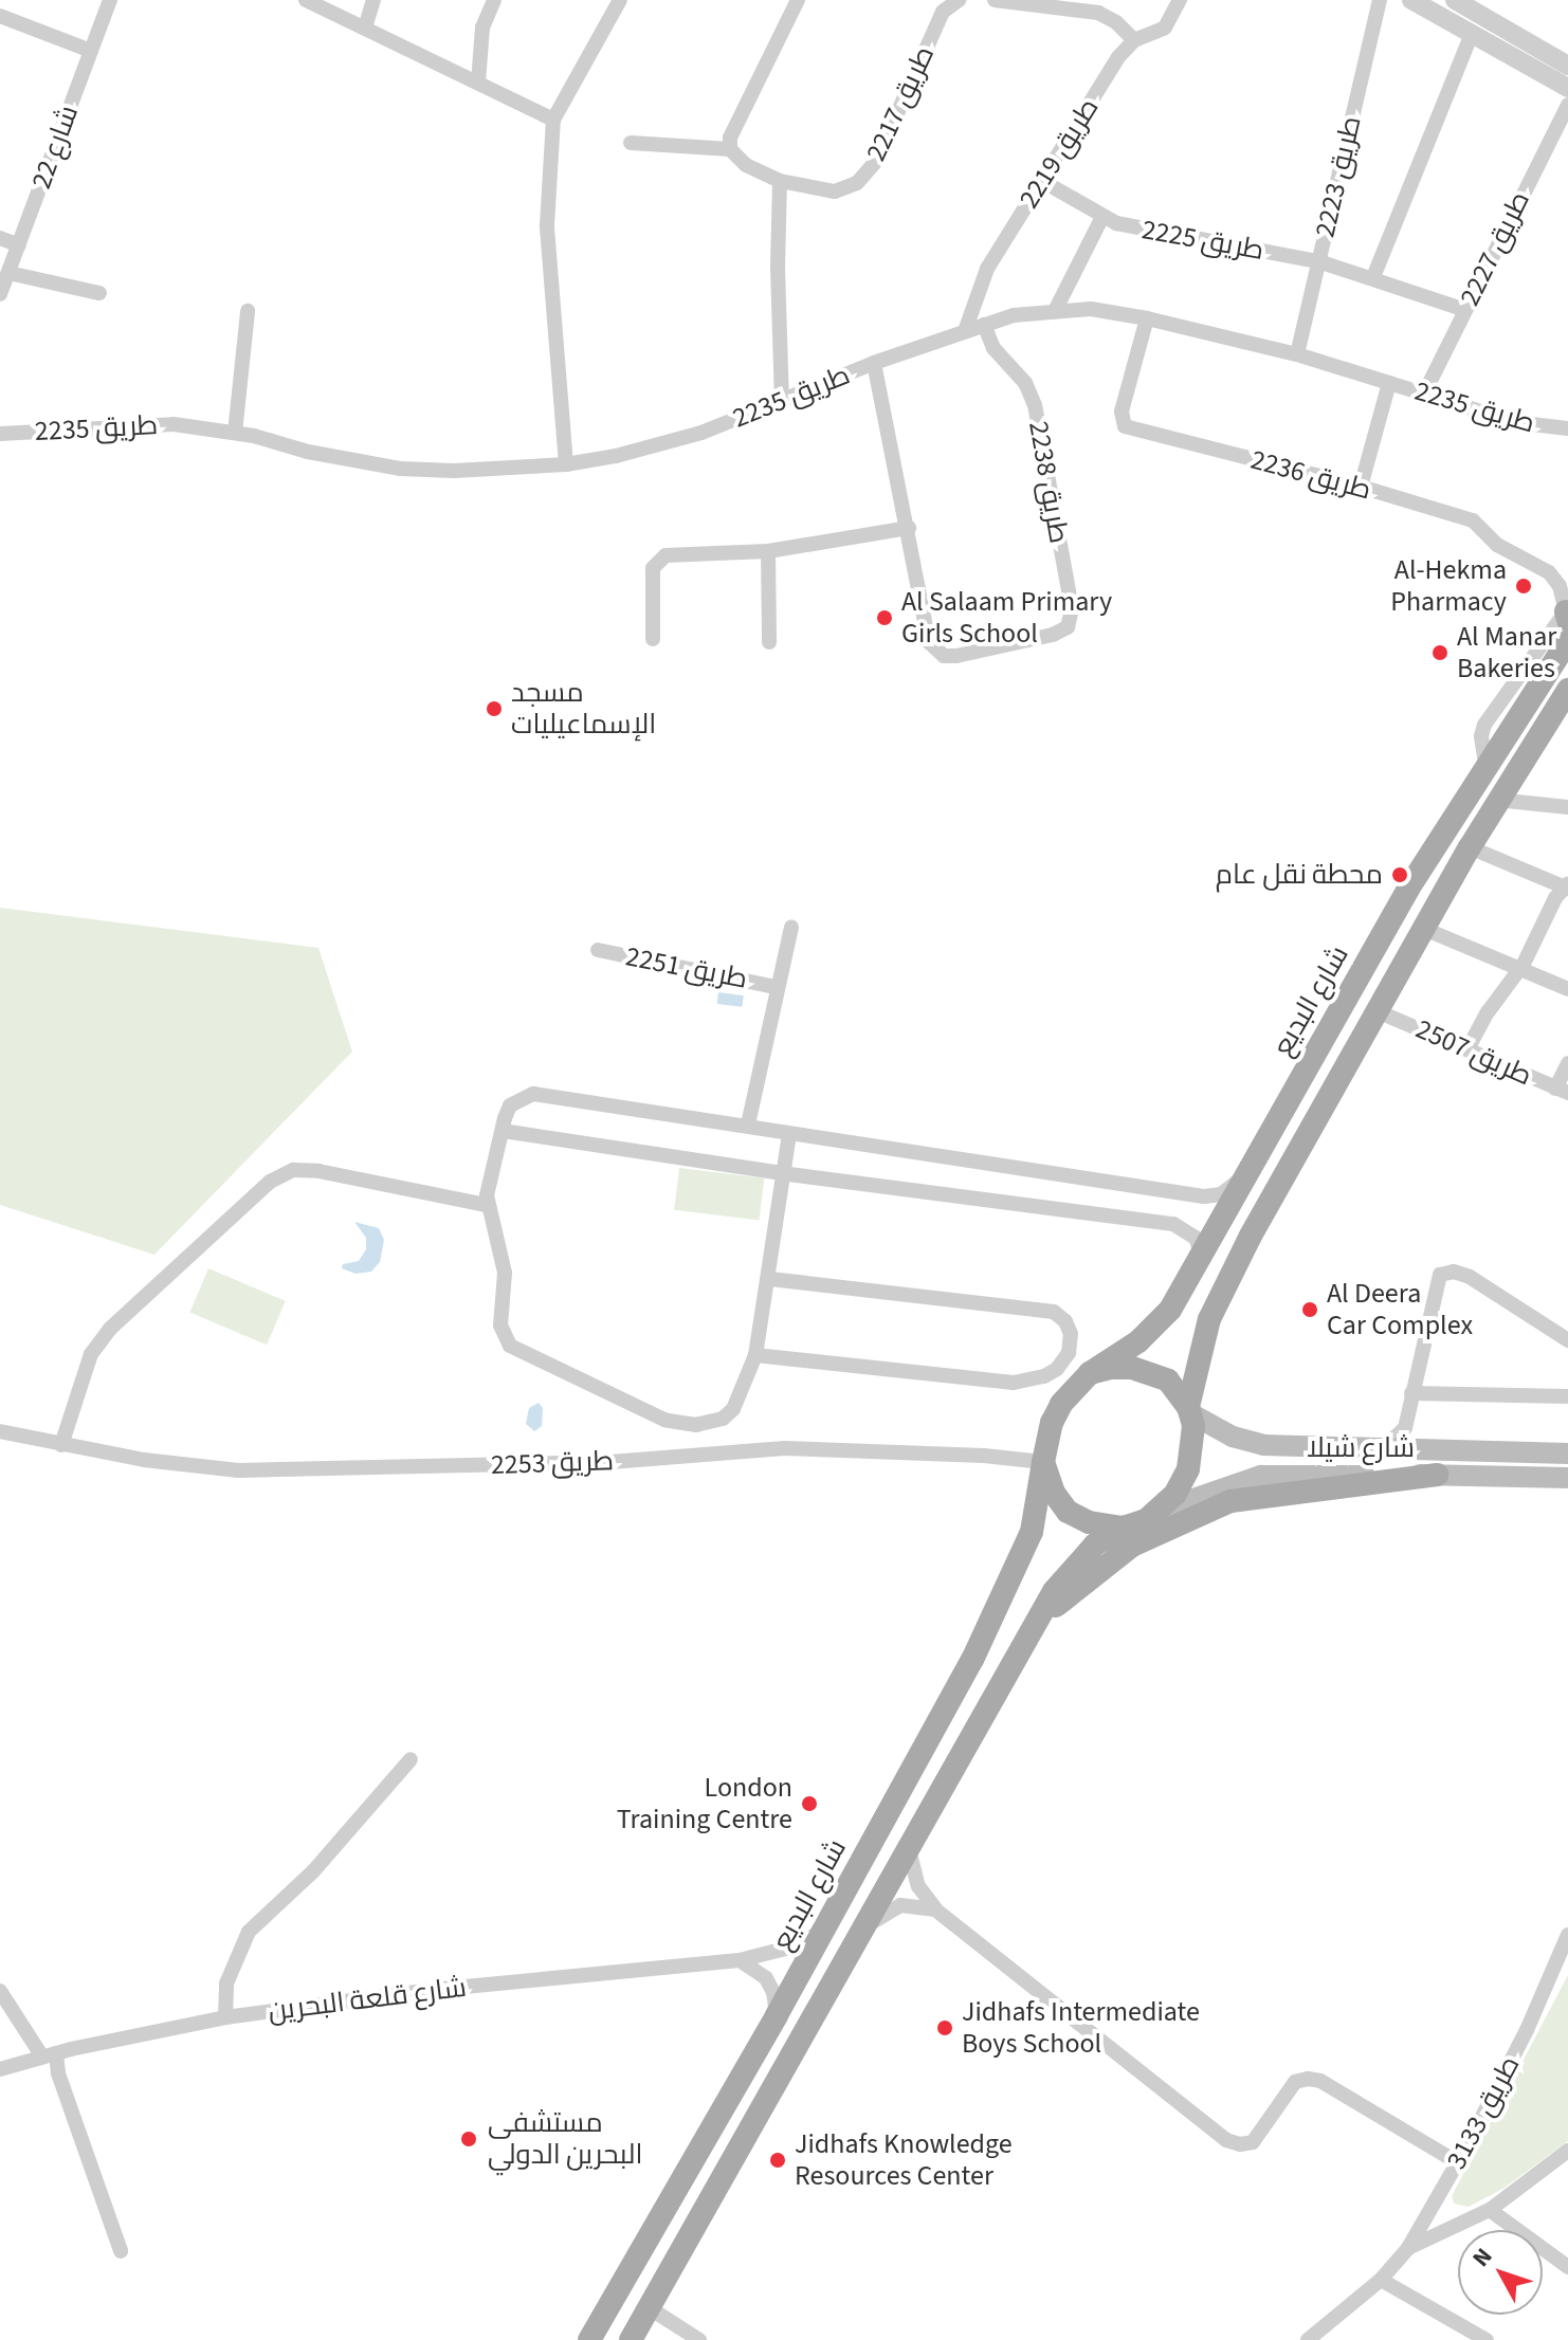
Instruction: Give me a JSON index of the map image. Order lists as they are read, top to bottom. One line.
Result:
{"streets":{"main road":["شارع البديع","شارع شيلا"],"street":["طريق 2217","شارع 22","طريق 2219","طريق 2223","طريق 2225","طريق 2227","طريق 2235","طريق 2236","طريق 2238","طريق 2251","طريق 2507","طريق 2253","شارع قلعة البحرين","طريق 3133"]},"crossings":[["طريق 2219","طريق 2225"],["طريق 2219","طريق 2235"],["طريق 2223","طريق 2225"],["طريق 2223","طريق 2235"],["طريق 2225","طريق 2227"],["طريق 2227","طريق 2235"],["طريق 2235","طريق 2236"],["طريق 2235","طريق 2238"],["شارع البديع","شارع شيلا"],["شارع البديع","طريق 2253"],["شارع البديع","شارع قلعة البحرين"],["شارع شيلا","طريق 2253"]],"places":["Al-Hekma Pharmacy","Al Salaam Primary Girls School","Al Manar Bakeries","مسجد الإسماعيليات","محطة نقل عام","Al Deera Car Complex","London Training Centre","Jidhafs Intermediate Boys School","مستشفى البحرين الدولي","Jidhafs Knowledge Resources Center"],"north":"top left"}
